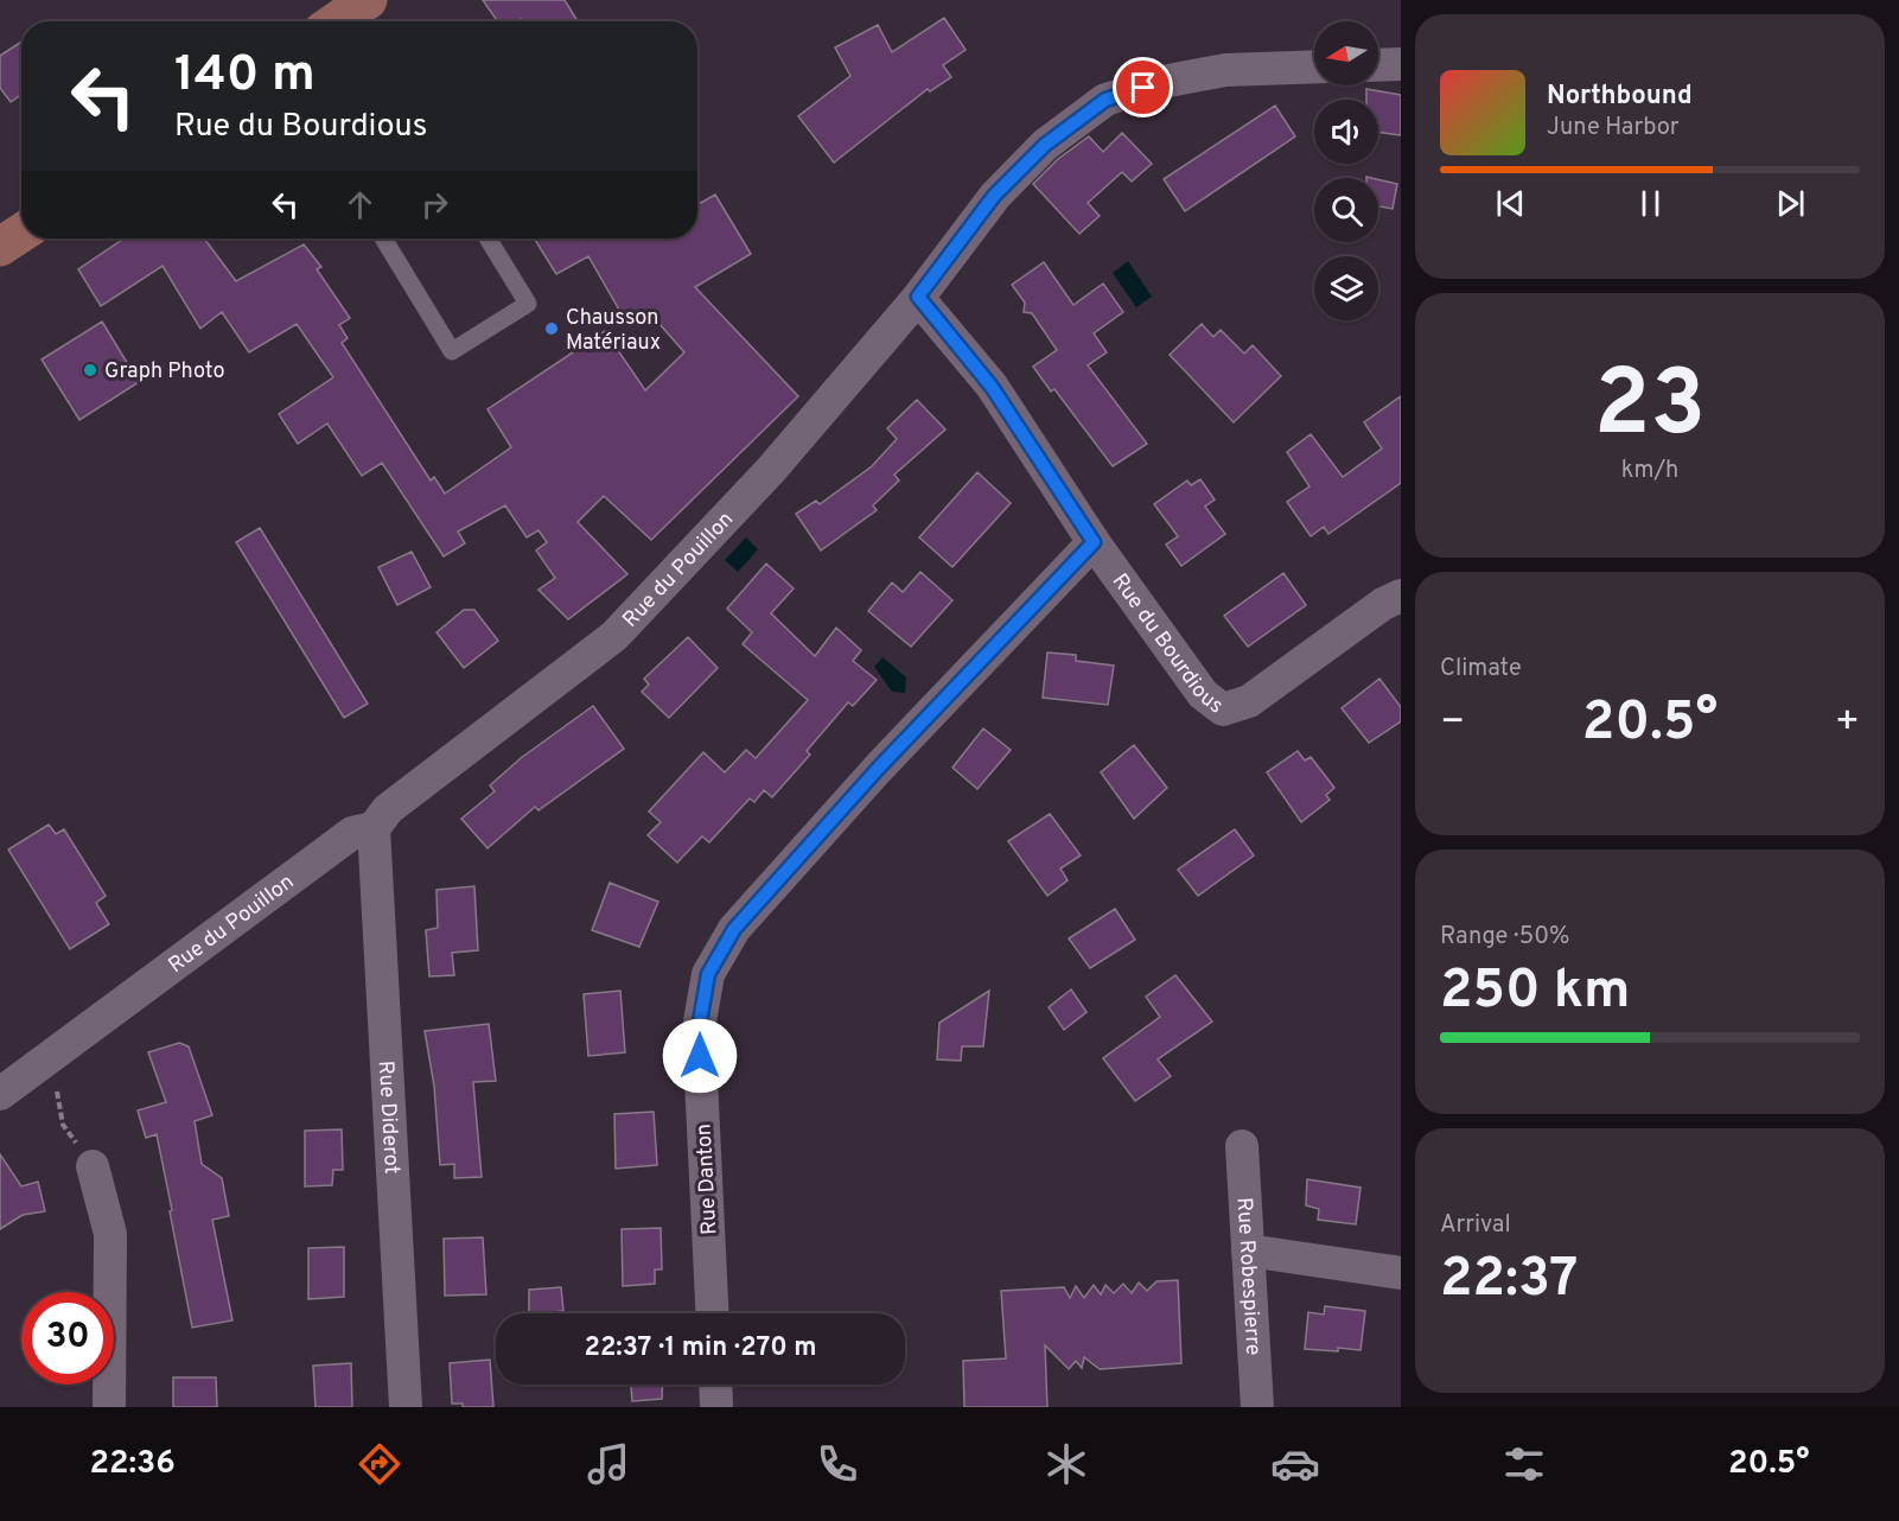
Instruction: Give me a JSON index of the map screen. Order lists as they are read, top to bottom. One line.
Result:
{"streets":{"street":["Rue du Pouillon","Rue du Bourdious","Rue Diderot","Rue Danton","Rue Robespierre"]},"crossings":[["Rue du Pouillon","Rue du Bourdious"],["Rue du Pouillon","Rue Diderot"],["Rue du Bourdious","Rue Danton"]],"places":["Chausson Matériaux","Graph Photo"],"north":"left","page":{"turn":["140 m","Rue du Bourdious"],"song":["Northbound","June Harbor"],"tile":[["23","km/h"],"Climate",["Range · 50%","250 km"],["Arrival","22:37"]],"heat":["−","20.5°","+"],"limit":"30","trip":"22:37 · 1 min · 270 m","tabs":["22:36","20.5°"]}}
